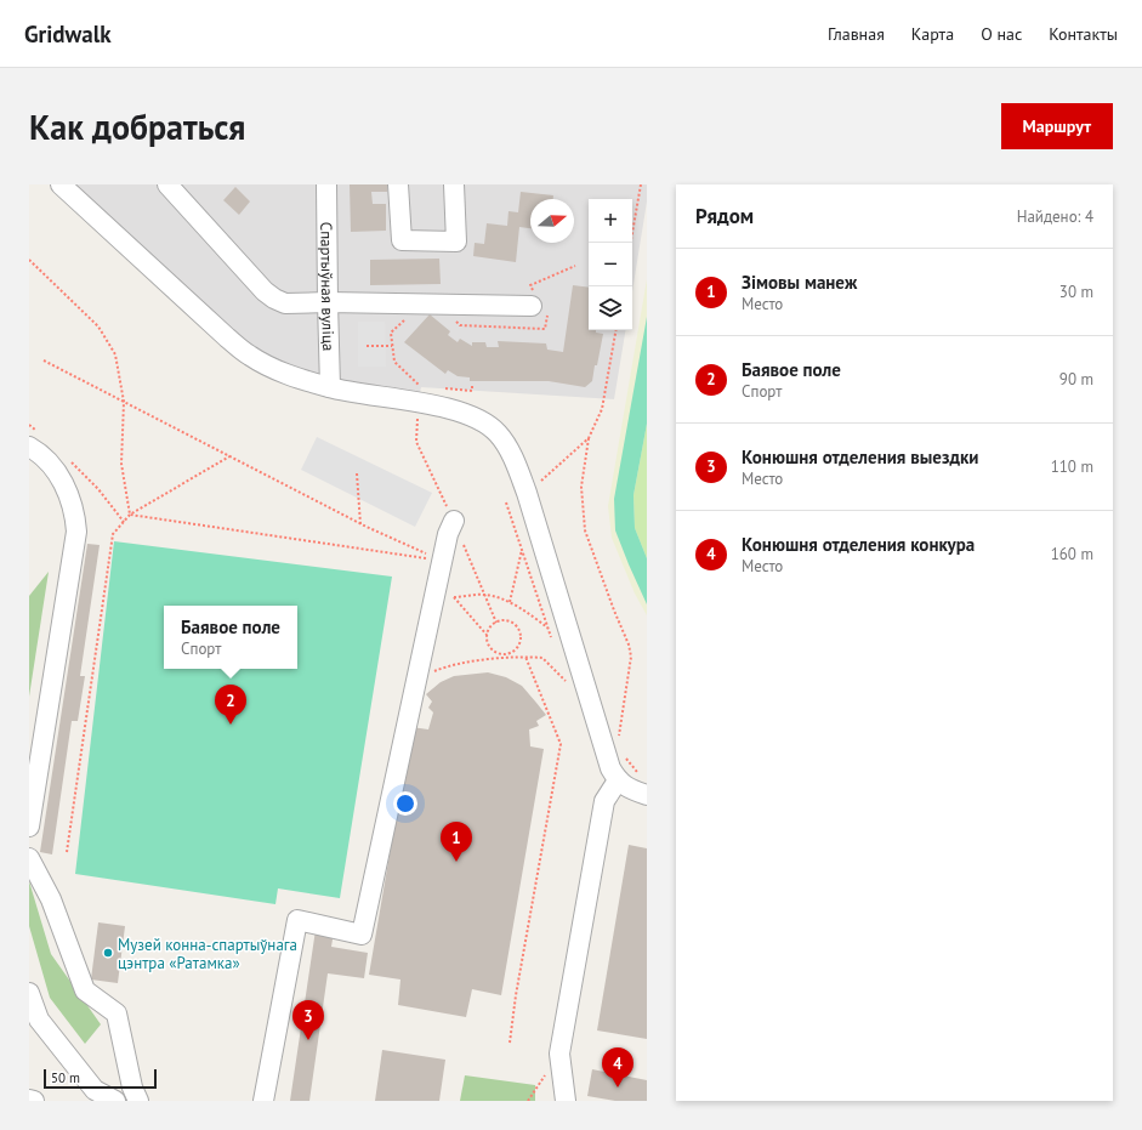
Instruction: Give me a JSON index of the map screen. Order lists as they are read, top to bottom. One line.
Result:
{"streets":{"street":["Спартыўная вуліца"]},"places":["Музей конна-спартыўнага цэнтра «Ратамка»"],"scale_bar":"50 m","north":"right","page":{"header":"Gridwalk","nav":["Главная","Карта","О нас","Контакты"],"buttons":"Маршрут","title":"Как добраться","heading":["Рядом","Найдено: 4"],"map_buttons":["+","−"],"list":[{"mark":"1","name":"Зімовы манеж","note":"Место","value":"30 m"},{"mark":"2","name":"Баявое поле","note":"Спорт","value":"90 m"},{"mark":"3","name":"Конюшня отделения выездки","note":"Место","value":"110 m"},{"mark":"4","name":"Конюшня отделения конкура","note":"Место","value":"160 m"}],"popup":["Баявое поле","Спорт"],"pins":["2","1","3","4"],"scale":"50 m"}}
